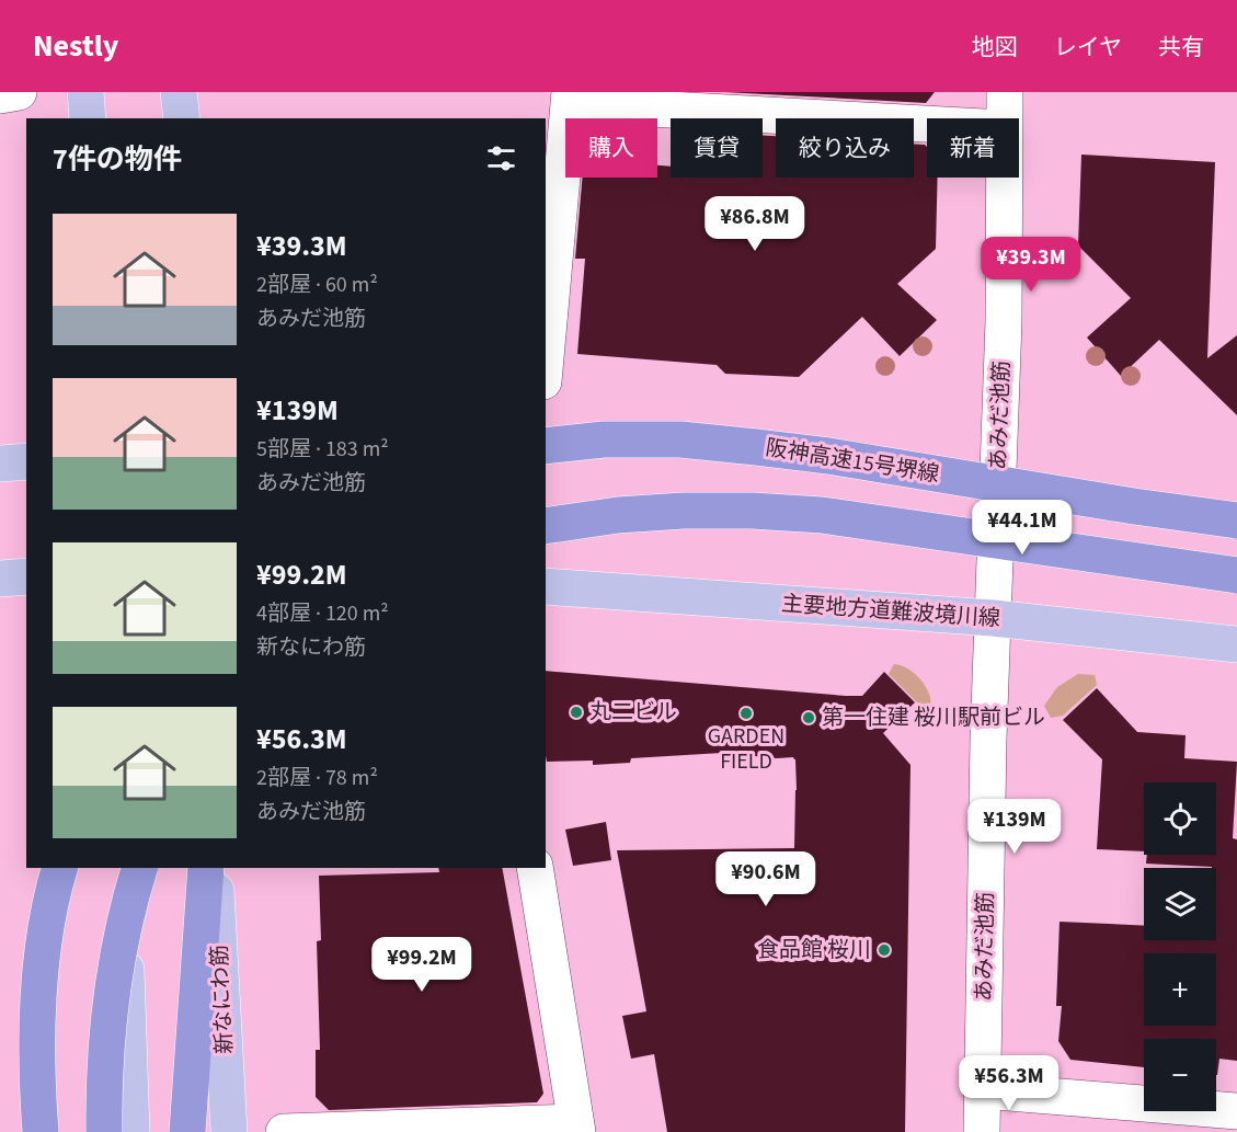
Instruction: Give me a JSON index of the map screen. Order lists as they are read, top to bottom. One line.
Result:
{"streets":{"highway":["阪神高速15号堺線"],"main road":["主要地方道難波境川線","新なにわ筋"],"street":["あみだ池筋"]},"crossings":[["あみだ池筋","主要地方道難波境川線"]],"places":["丸二ビル","GARDEN FIELD","第一住建 桜川駅前ビル","食品館 桜川"],"page":{"header":"Nestly","nav":["地図","レイヤ","共有"],"chip":["購入","賃貸","絞り込み","新着"],"heading":"7件の物件","price":["¥86.8M","¥39.3M","¥44.1M","¥139M","¥90.6M","¥99.2M","¥56.3M"],"list":[{"name":"¥39.3M","note":"2部屋 · 60 m² · あみだ池筋"},{"name":"¥139M","note":"5部屋 · 183 m² · あみだ池筋"},{"name":"¥99.2M","note":"4部屋 · 120 m² · 新なにわ筋"},{"name":"¥56.3M","note":"2部屋 · 78 m² · あみだ池筋"}],"map_buttons":["+","−"]}}
